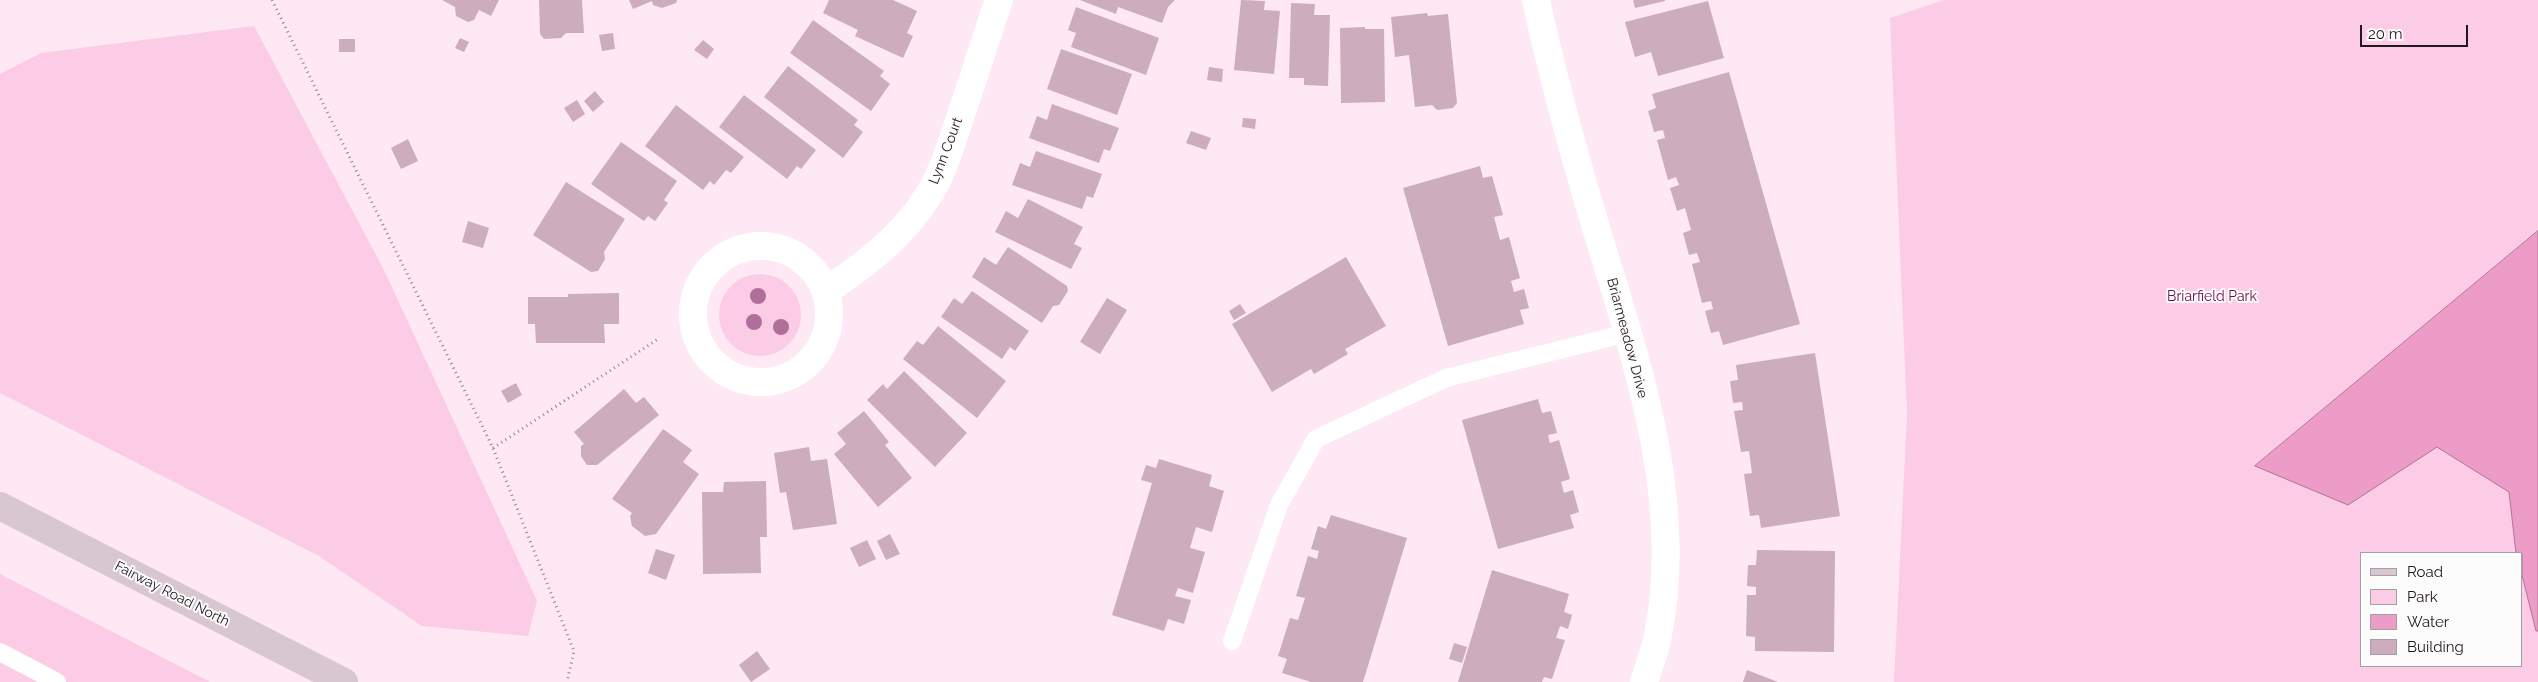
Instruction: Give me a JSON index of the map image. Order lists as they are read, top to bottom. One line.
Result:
{"streets":{"main road":["Fairway Road North"],"street":["Lynn Court","Briarmeadow Drive"]},"parks":["Briarfield Park"],"legend":["Road","Park","Water","Building"],"scale_bar":"20 m"}
